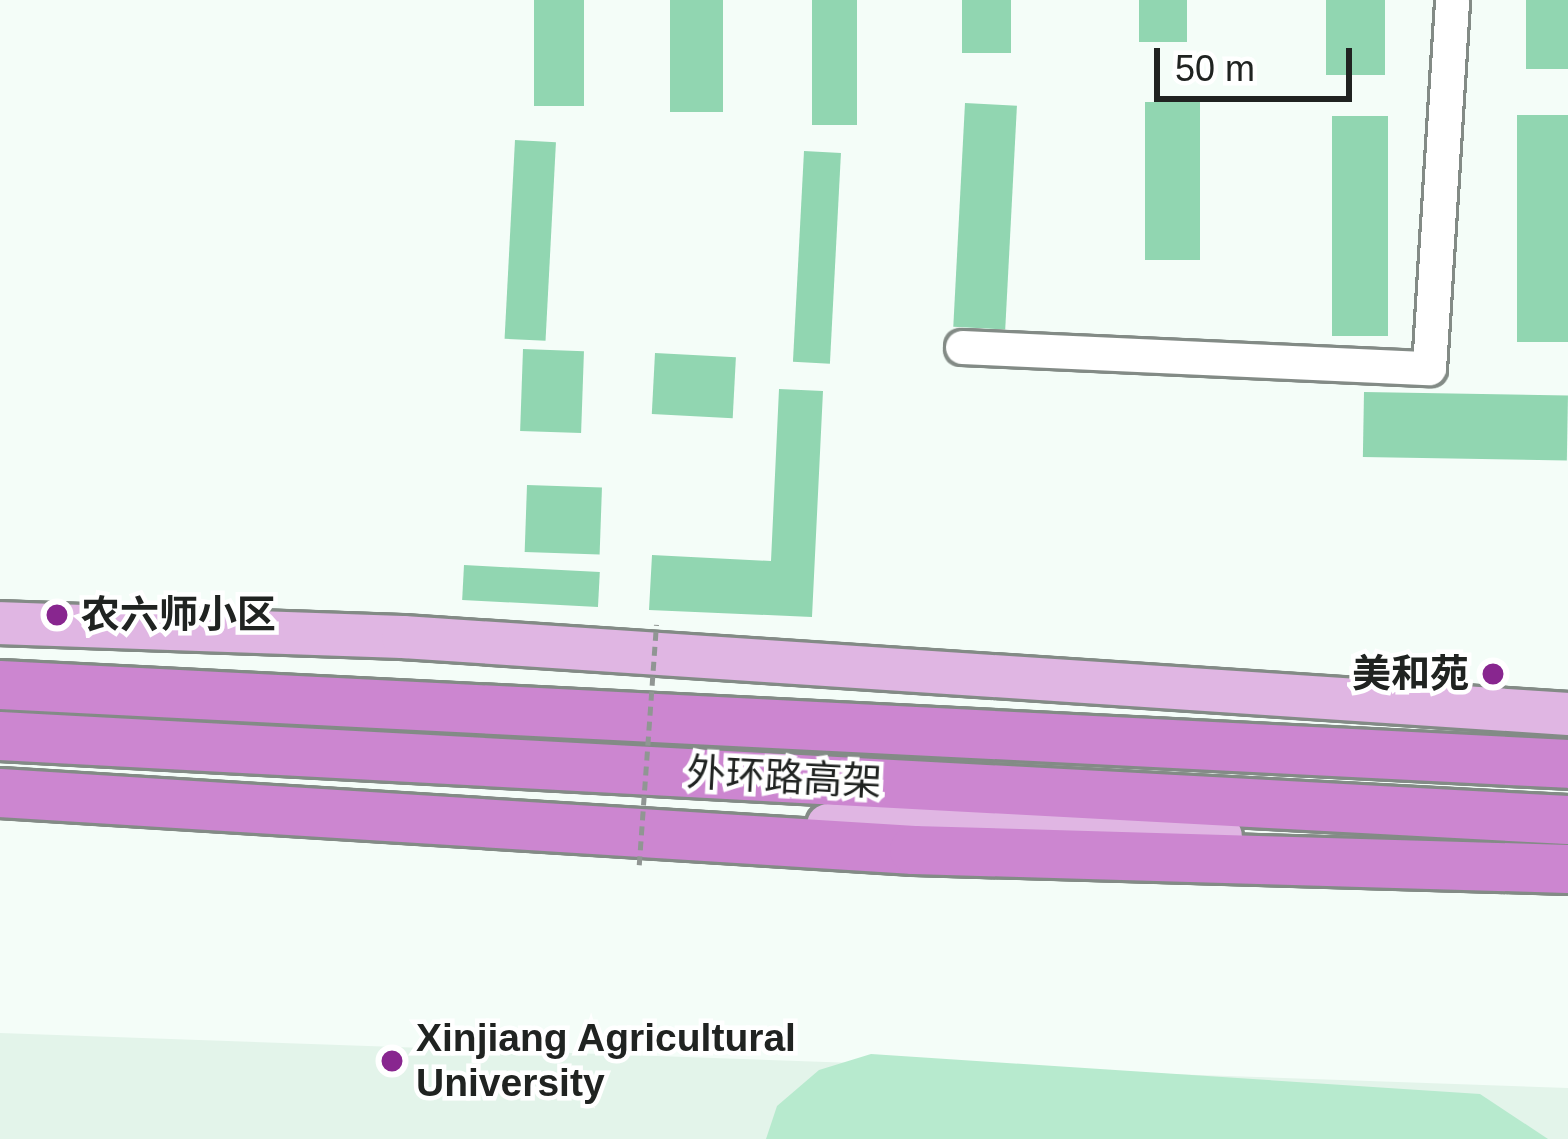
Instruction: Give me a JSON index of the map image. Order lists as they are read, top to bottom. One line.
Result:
{"streets":{"highway":["外环路高架"]},"places":["农六师小区","美和苑","Xinjiang Agricultural University"],"scale_bar":"50 m"}
